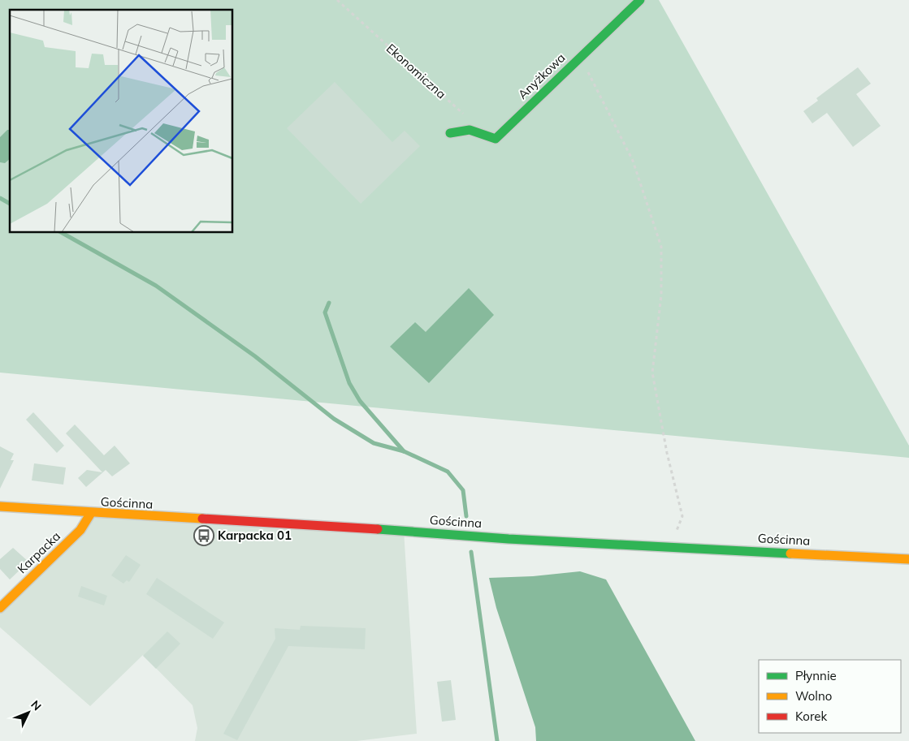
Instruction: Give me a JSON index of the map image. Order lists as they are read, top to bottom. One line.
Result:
{"streets":{"main road":["Anyżkowa","Gościnna","Karpacka"],"path":["Ekonomiczna"]},"crossings":[["Gościnna","Karpacka"]],"places":{"bus stop":["Karpacka 01"]},"legend":["Płynnie","Wolno","Korek"],"north":"top right"}
